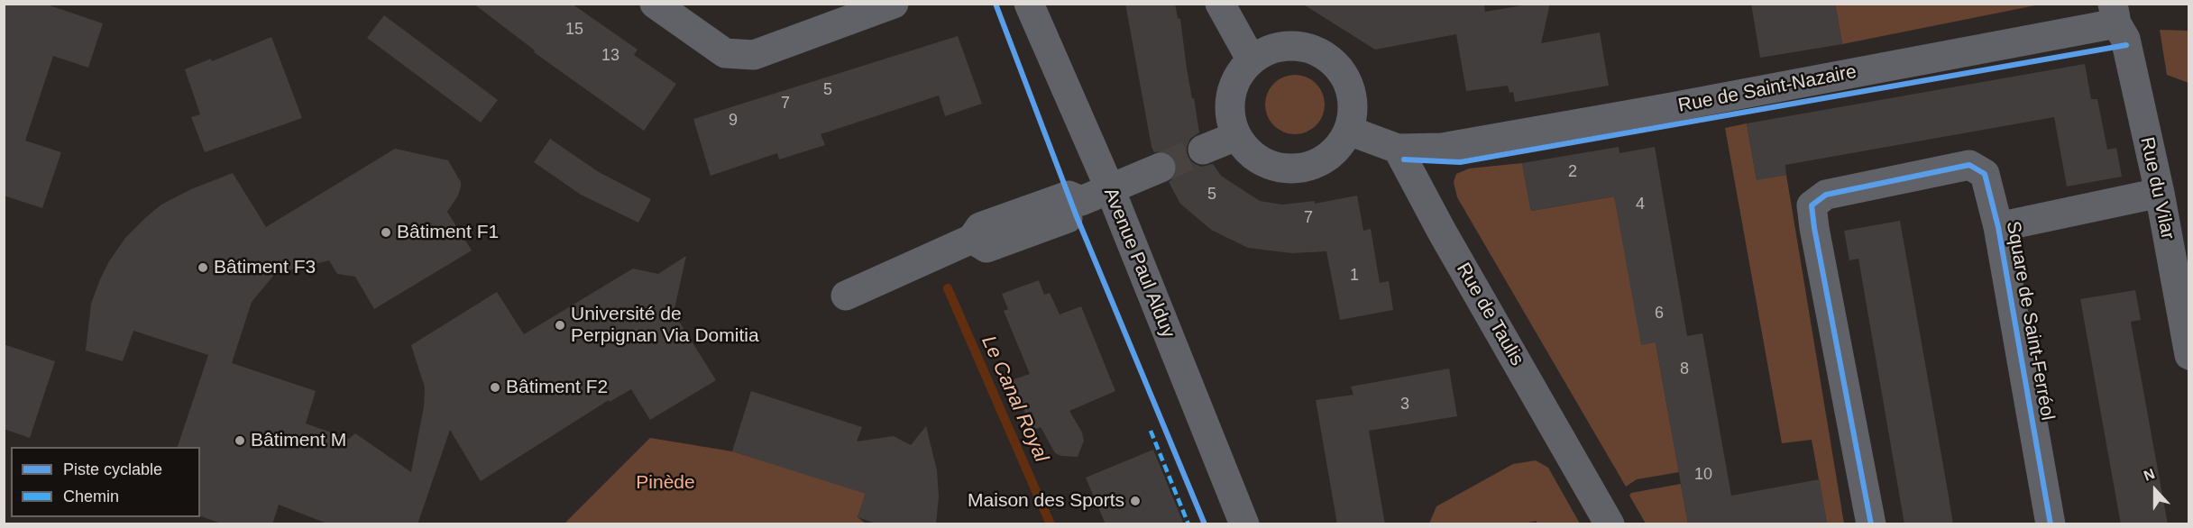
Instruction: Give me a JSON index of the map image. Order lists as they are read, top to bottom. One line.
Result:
{"streets":{"street":["Rue de Saint-Nazaire","Rue du Vilar","Avenue Paul Alduy","Rue de Taulis","Square de Saint-Ferréol"]},"crossings":[["Rue de Saint-Nazaire","Rue du Vilar"],["Rue de Saint-Nazaire","Rue de Taulis"],["Rue du Vilar","Square de Saint-Ferréol"]],"water":["Le Canal Royal"],"parks":["Pinède"],"places":["Bâtiment F1","Bâtiment F3","Université de Perpignan Via Domitia","Bâtiment F2","Bâtiment M","Maison des Sports"],"house_numbers":["15","13","5","7","9","2","5","4","7","1","6","8","3","10"],"legend":["Piste cyclable","Chemin"],"north":"top"}
